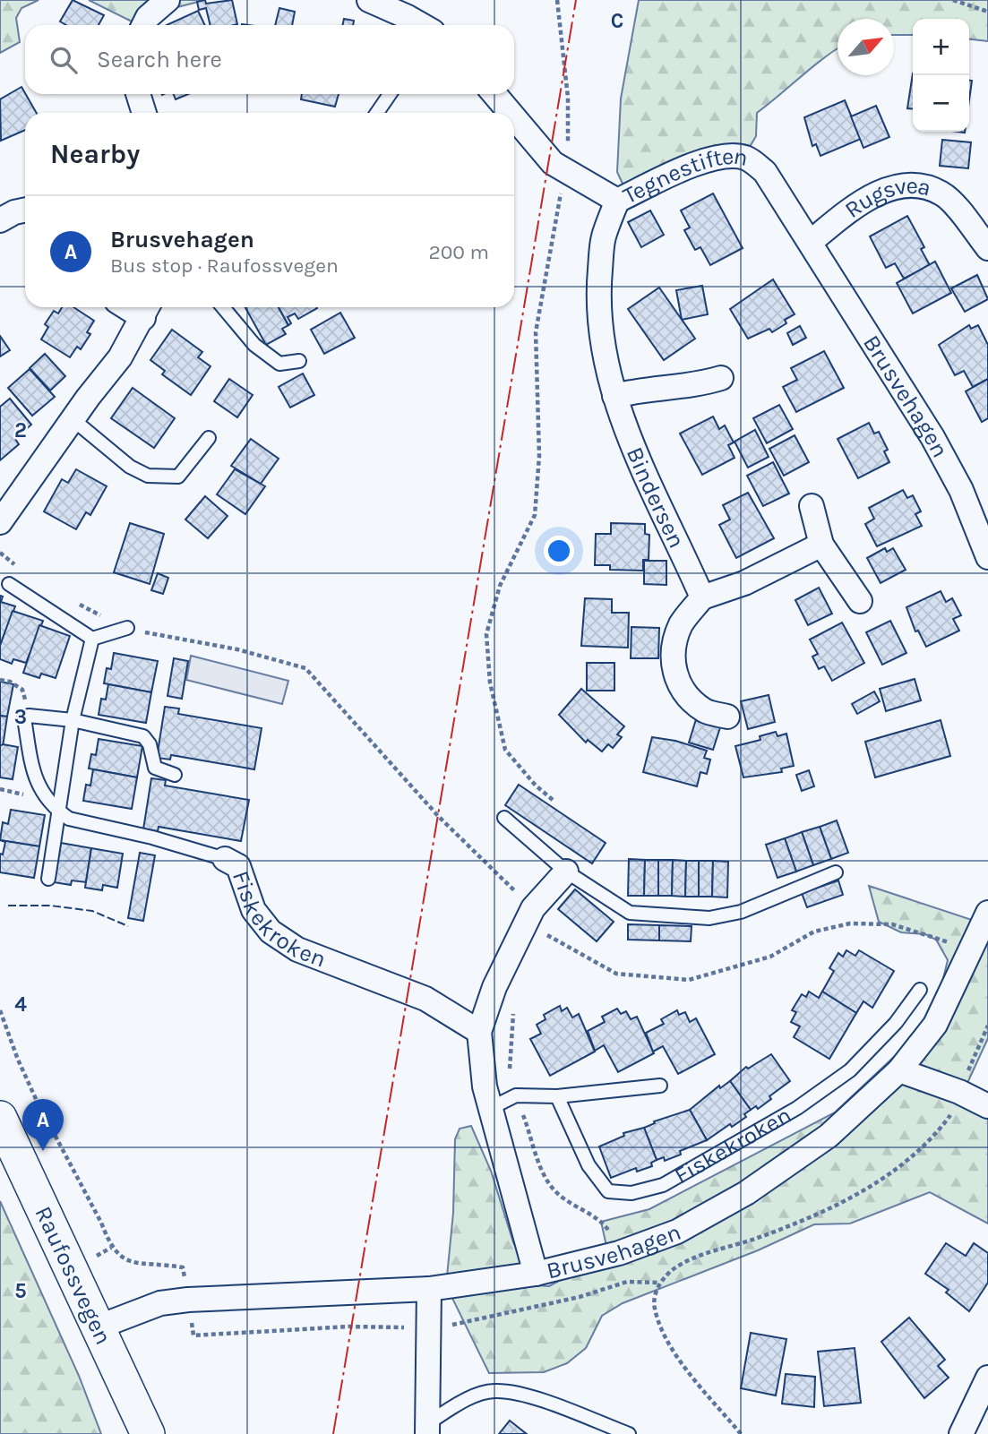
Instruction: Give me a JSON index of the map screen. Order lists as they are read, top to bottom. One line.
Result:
{"streets":{"main road":["Raufossvegen"],"street":["Tegnestiften","Rugsvea","Brusvehagen","Bindersen","Fiskekroken"]},"crossings":[["Tegnestiften","Rugsvea"],["Tegnestiften","Brusvehagen"],["Tegnestiften","Bindersen"],["Rugsvea","Brusvehagen"],["Brusvehagen","Raufossvegen"]],"north":"top right","page":{"map_buttons":["+","−"],"search":"Search here","heading":"Nearby","list":[{"mark":"A","name":"Brusvehagen","note":"Bus stop · Raufossvegen","value":"200 m"}],"pins":"A"},"grid":{"columns":["C"],"rows":["2","3","4","5"]}}
